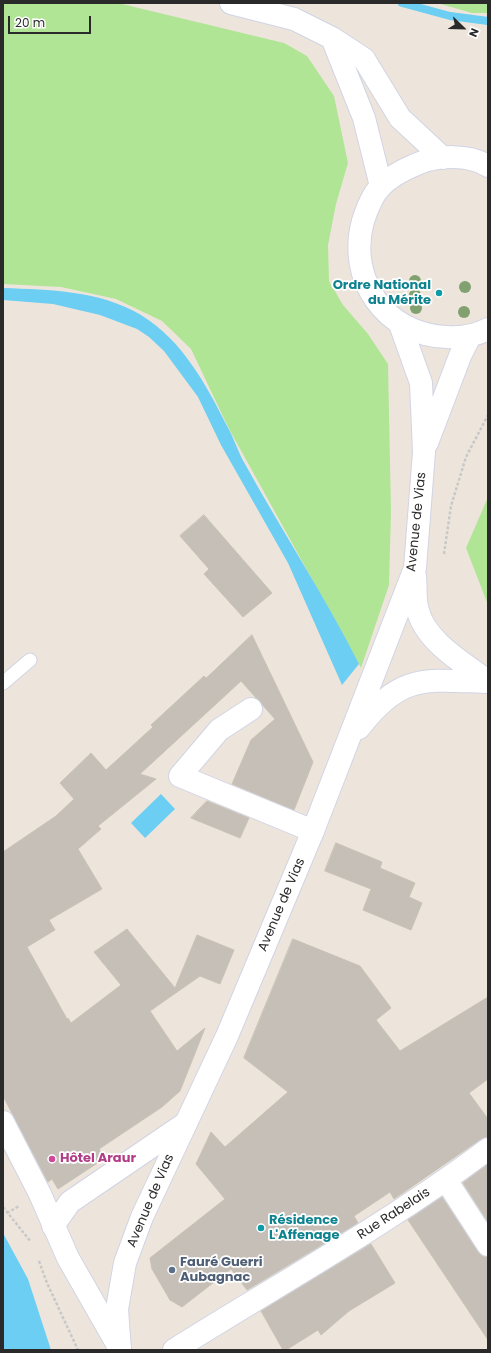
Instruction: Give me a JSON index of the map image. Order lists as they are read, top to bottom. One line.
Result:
{"streets":{"main road":["Avenue de Vias","Rue Rabelais"]},"places":["Ordre National du Mérite","Hôtel Araur","Résidence L'Affenage","Fauré Guerri Aubagnac"],"scale_bar":"20 m","north":"bottom right"}
